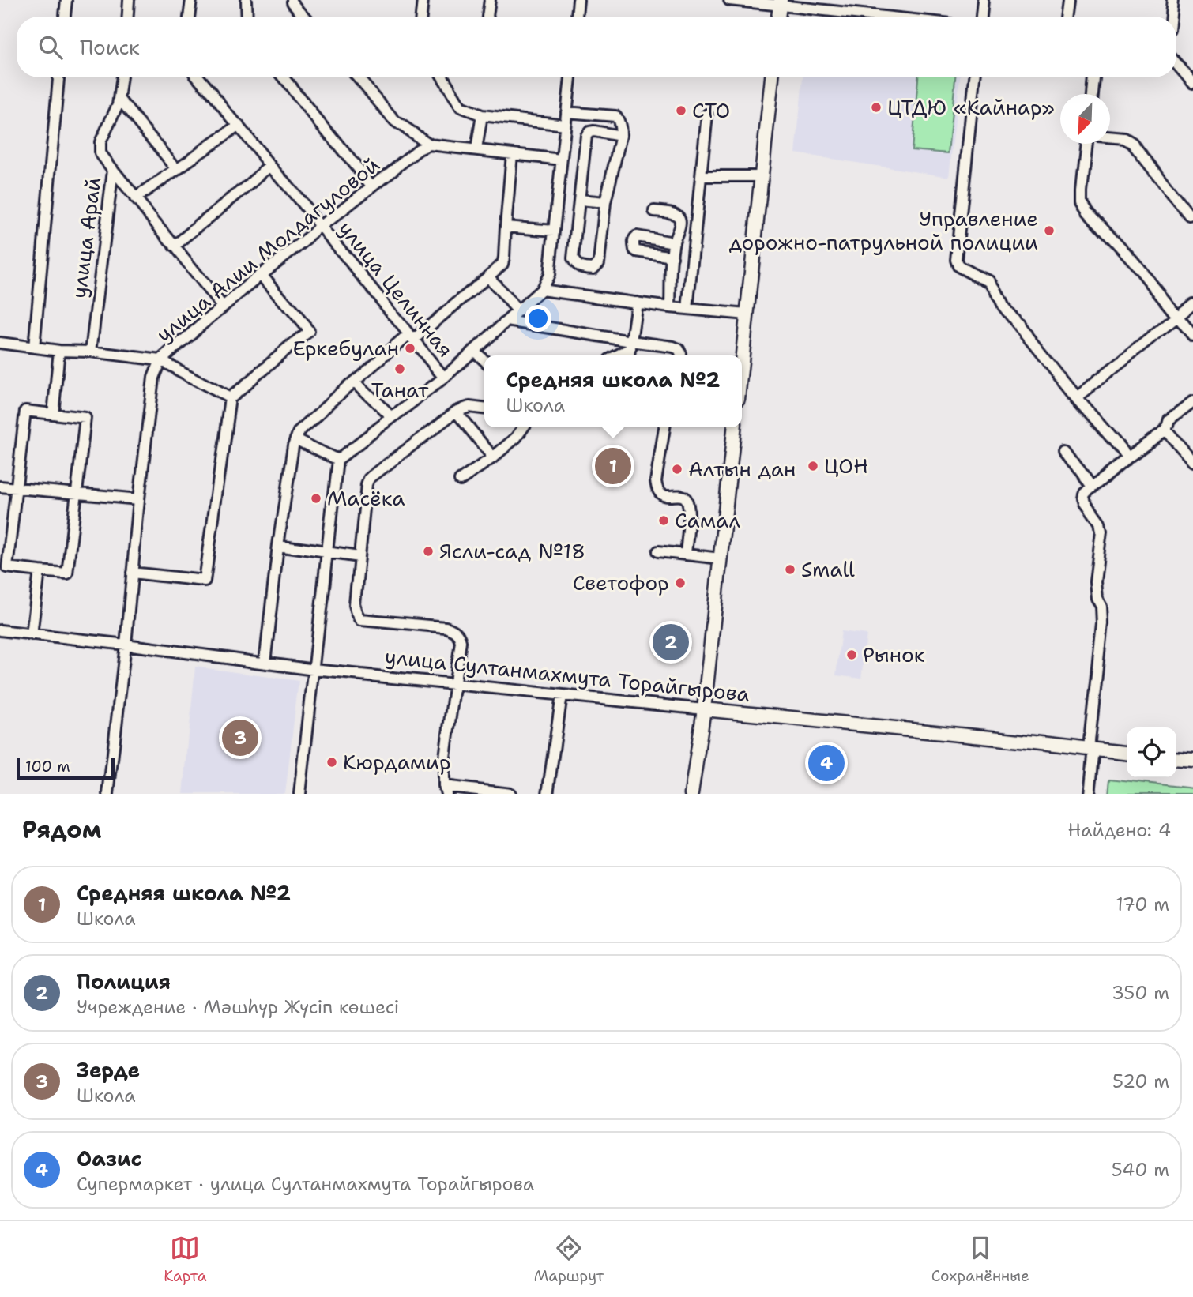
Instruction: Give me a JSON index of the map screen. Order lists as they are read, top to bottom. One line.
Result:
{"streets":{"main road":["улица Султанмахмута Торайгырова"],"street":["улица Арай","улица Алии Молдагуловой","улица Целинная"]},"crossings":[["улица Алии Молдагуловой","улица Целинная"],["улица Алии Молдагуловой","улица Султанмахмута Торайгырова"]],"places":["ЦТДЮ «Кайнар»","СТО","Управление дорожно-патрульной полиции","Еркебулан","Танат","ЦОН","Алтын дан","Масёка","Самал","Ясли-сад №18","Small","Светофор","Рынок","Кюрдамир"],"scale_bar":"100 m","north":"bottom left","page":{"search":"Поиск","popup":["Средняя школа №2","Школа"],"pins":["1","2","3","4"],"scale":"100 m","heading":["Рядом","Найдено: 4"],"list":[{"mark":"1","name":"Средняя школа №2","note":"Школа","value":"170 m"},{"mark":"2","name":"Полиция","note":"Учреждение · Мәшһүр Жүсіп көшесі","value":"350 m"},{"mark":"3","name":"Зерде","note":"Школа","value":"520 m"},{"mark":"4","name":"Оазис","note":"Супермаркет · улица Султанмахмута Торайгырова","value":"540 m"}],"nav":["Карта","Маршрут","Сохранённые"]}}
